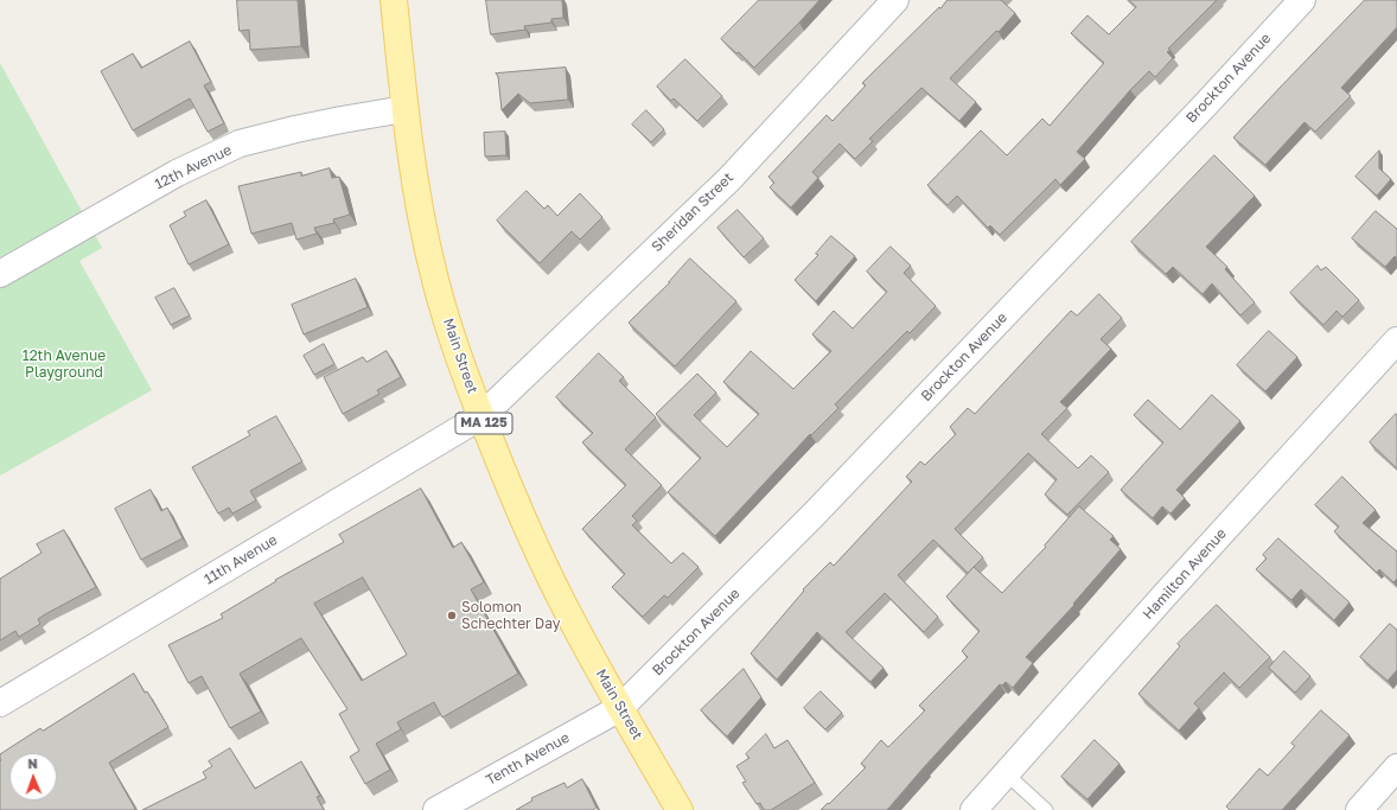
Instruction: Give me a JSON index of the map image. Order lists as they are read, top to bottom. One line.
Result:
{"streets":{"main road":["Main Street","MA 125"],"street":["Brockton Avenue","12th Avenue","Sheridan Street","11th Avenue","Hamilton Avenue","Tenth Avenue"]},"crossings":[["Brockton Avenue","Main Street"],["Brockton Avenue","Tenth Avenue"],["12th Avenue","Main Street"],["Sheridan Street","Main Street"],["Sheridan Street","11th Avenue"],["Main Street","11th Avenue"],["Main Street","Tenth Avenue"]],"parks":["12th Avenue Playground"],"places":["Solomon Schechter Day"],"north":"top"}
